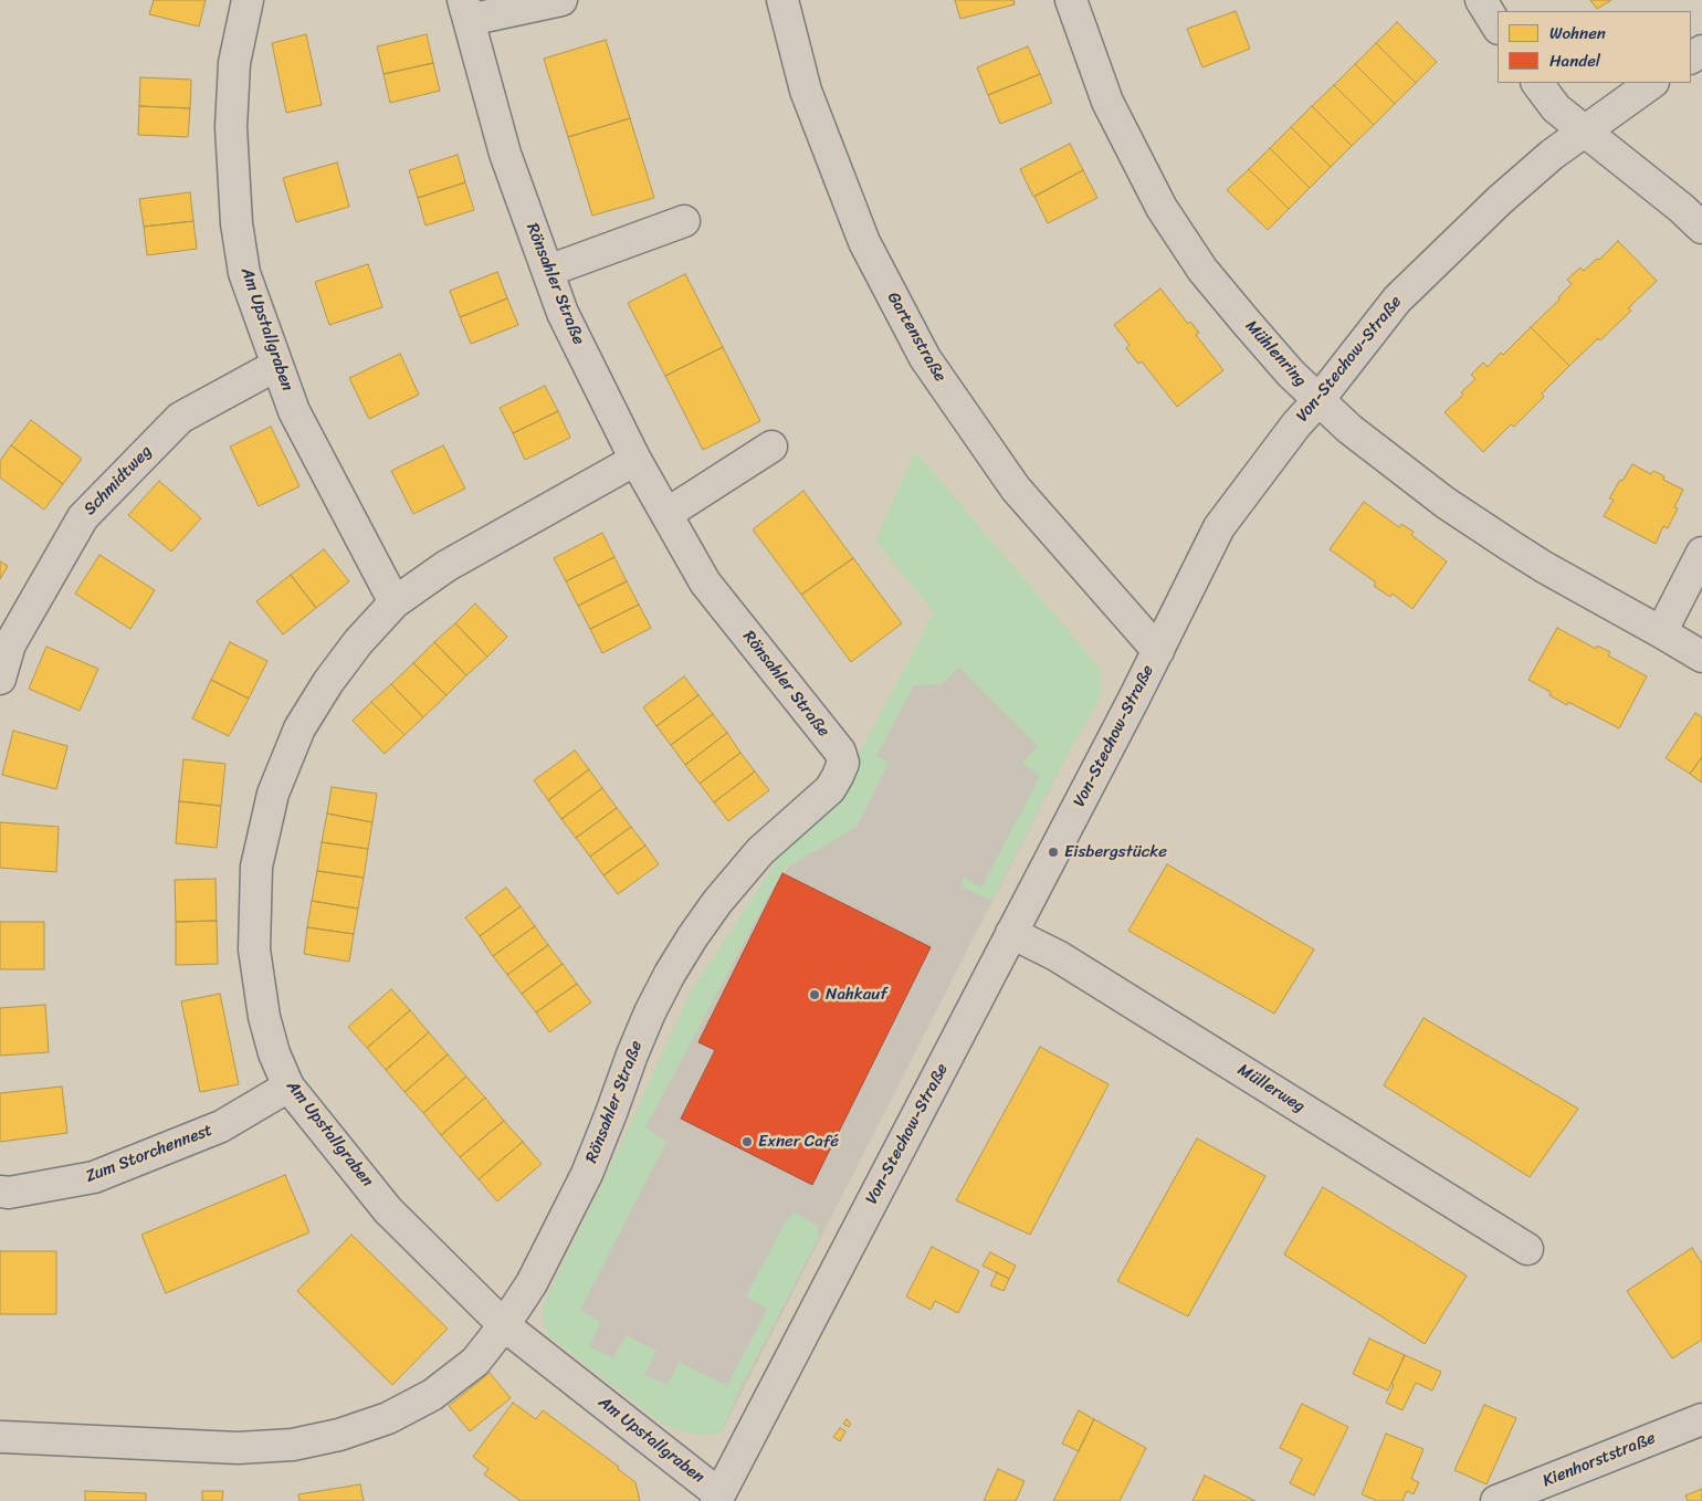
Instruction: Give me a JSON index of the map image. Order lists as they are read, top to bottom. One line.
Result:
{"streets":{"street":["Rönsahler Straße","Am Upstallgraben","Gartenstraße","Mühlenring","Von-Stechow-Straße","Schmidtweg","Müllerweg","Zum Storchennest","Kienhorststraße"]},"crossings":[["Rönsahler Straße","Am Upstallgraben"],["Am Upstallgraben","Von-Stechow-Straße"],["Am Upstallgraben","Schmidtweg"],["Am Upstallgraben","Zum Storchennest"],["Gartenstraße","Von-Stechow-Straße"],["Mühlenring","Von-Stechow-Straße"],["Von-Stechow-Straße","Müllerweg"]],"places":["Eisbergstücke","Nahkauf","Exner Café"],"legend":["Wohnen","Handel"]}
